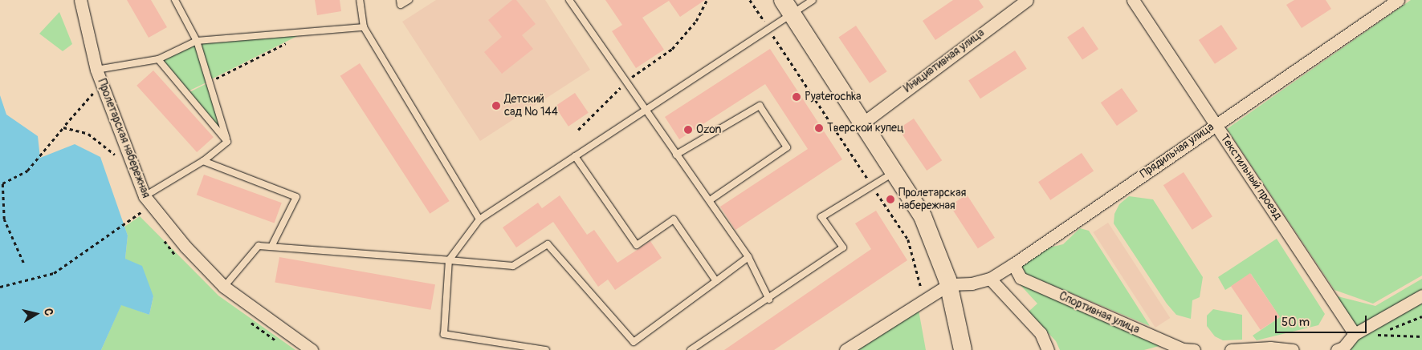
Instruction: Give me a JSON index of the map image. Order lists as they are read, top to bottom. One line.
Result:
{"streets":{"street":["Инициативная улица","Пролетарская набережная","Прядильная улица","Текстильный проезд","Спортивная улица"]},"crossings":[["Прядильная улица","Текстильный проезд"],["Прядильная улица","Спортивная улица"]],"places":["Pyaterochka","Детский сад № 144","Тверской купец","Ozon","Пролетарская набережная"],"scale_bar":"50 m","north":"right"}
